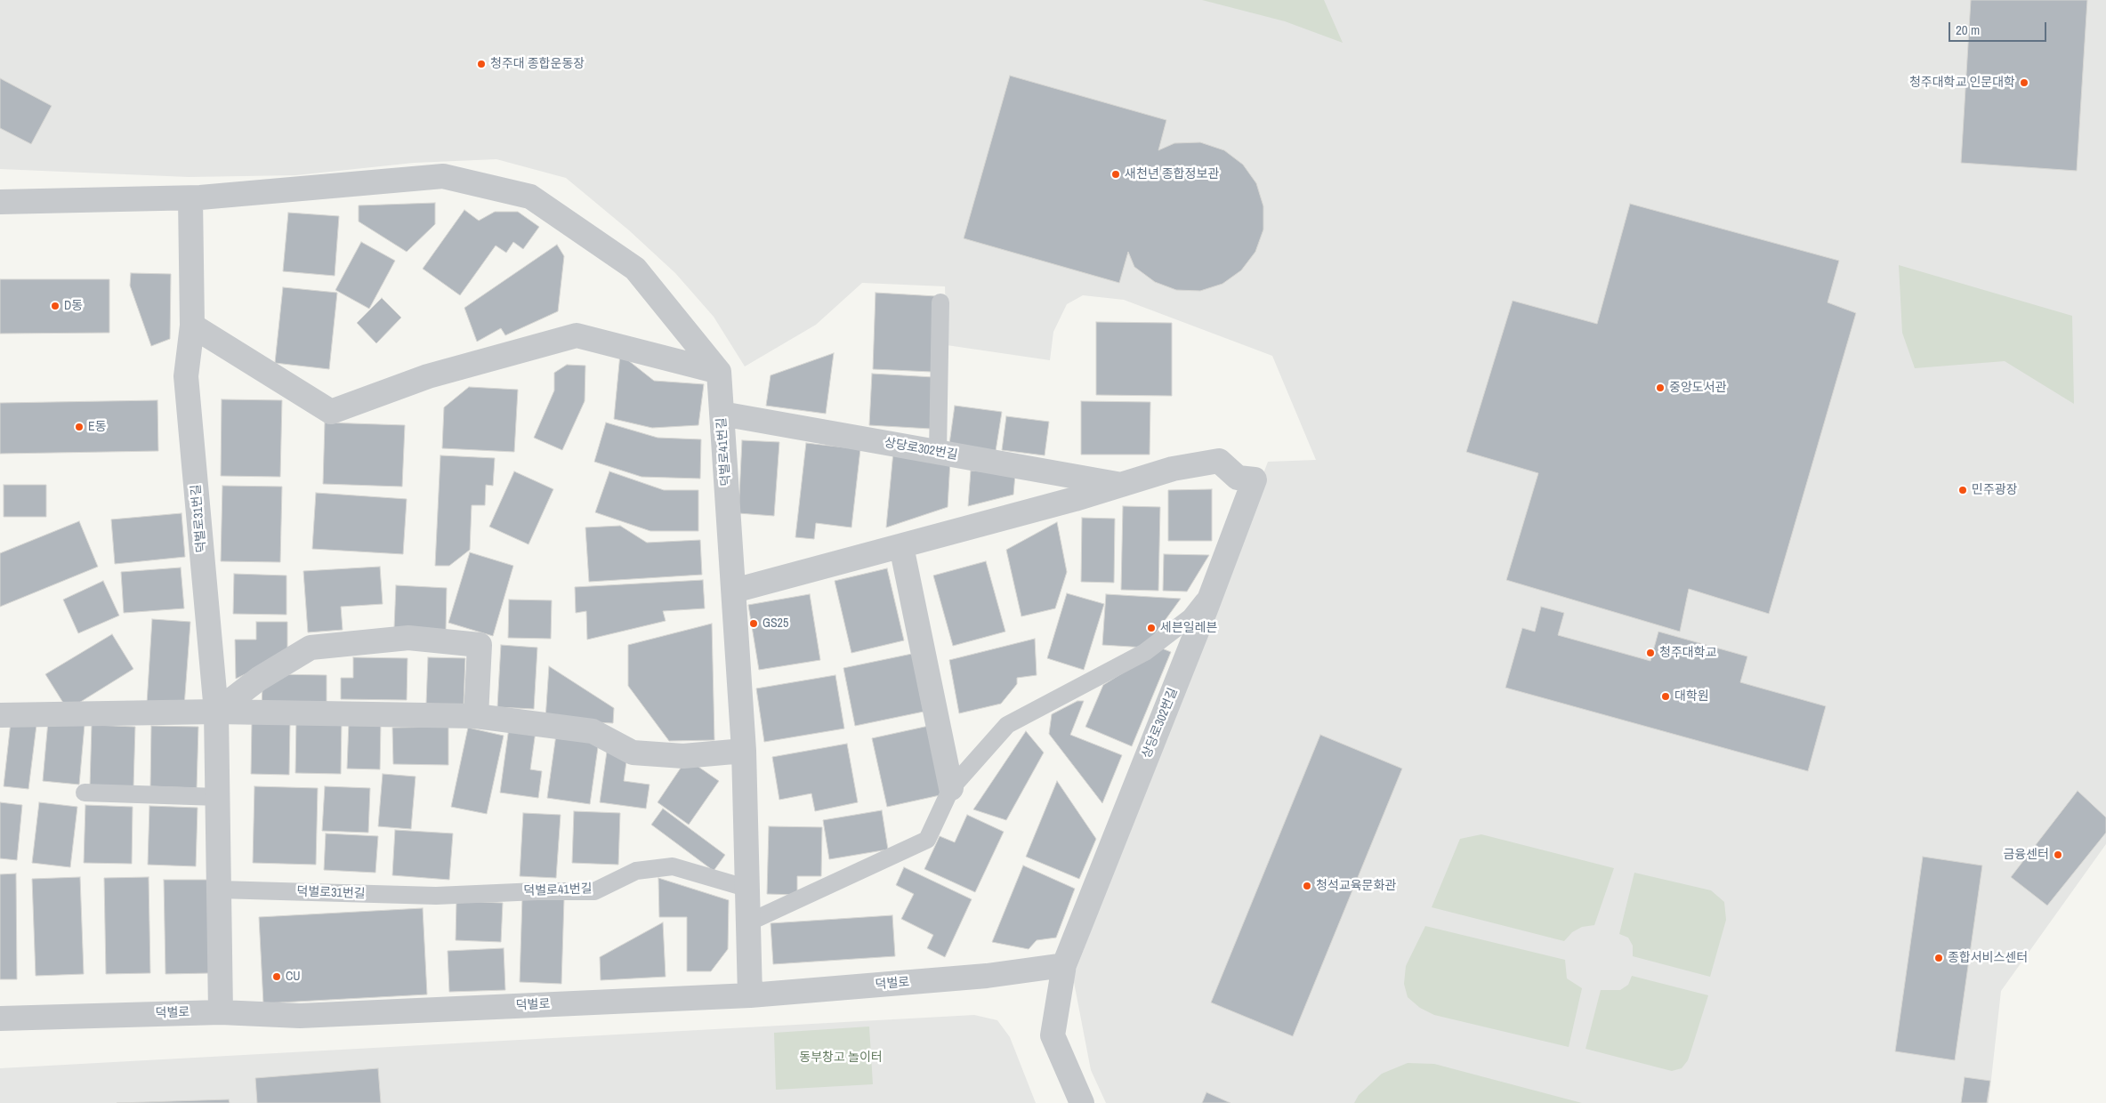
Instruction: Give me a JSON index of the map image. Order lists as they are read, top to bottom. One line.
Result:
{"streets":{"street":["상당로302번길","덕벌로41번길","덕벌로31번길","덕벌로"]},"crossings":[["상당로302번길","덕벌로41번길"],["상당로302번길","덕벌로"],["덕벌로41번길","덕벌로31번길"],["덕벌로41번길","덕벌로"],["덕벌로31번길","덕벌로"]],"parks":["동부창고 놀이터"],"places":["청주대 종합운동장","청주대학교 인문대학","새천년 종합정보관","D동","중앙도서관","E동","민주광장","GS25","세븐일레븐","청주대학교","대학원","금융센터","청석교육문화관","종합서비스센터","CU"],"scale_bar":"20 m"}
